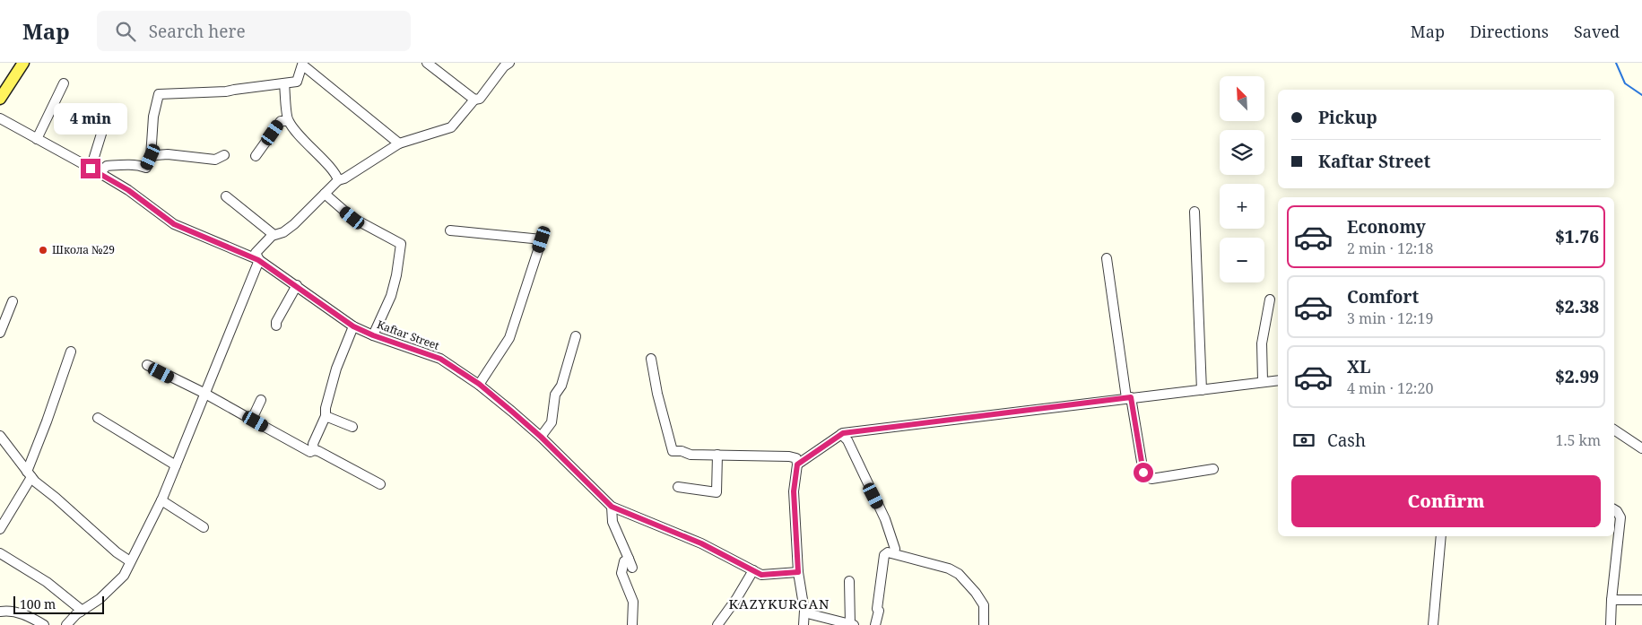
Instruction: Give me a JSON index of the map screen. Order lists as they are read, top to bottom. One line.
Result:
{"streets":{"street":["Kaftar Street"]},"districts":["KAZYKURGAN"],"places":["Школа №29"],"scale_bar":"100 m","north":"top left","page":{"header":"Map","search":"Search here","nav":["Map","Directions","Saved"],"map_buttons":["+","−"],"banner":["Pickup","Kaftar Street"],"bubble":"4 min","list":[{"name":"Economy","note":"2 min · 12:18","value":"$1.76"},{"name":"Comfort","note":"3 min · 12:19","value":"$2.38"},{"name":"XL","note":"4 min · 12:20","value":"$2.99"}],"pay":["Cash","1.5 km"],"buttons":"Confirm","scale":"100 m"}}
